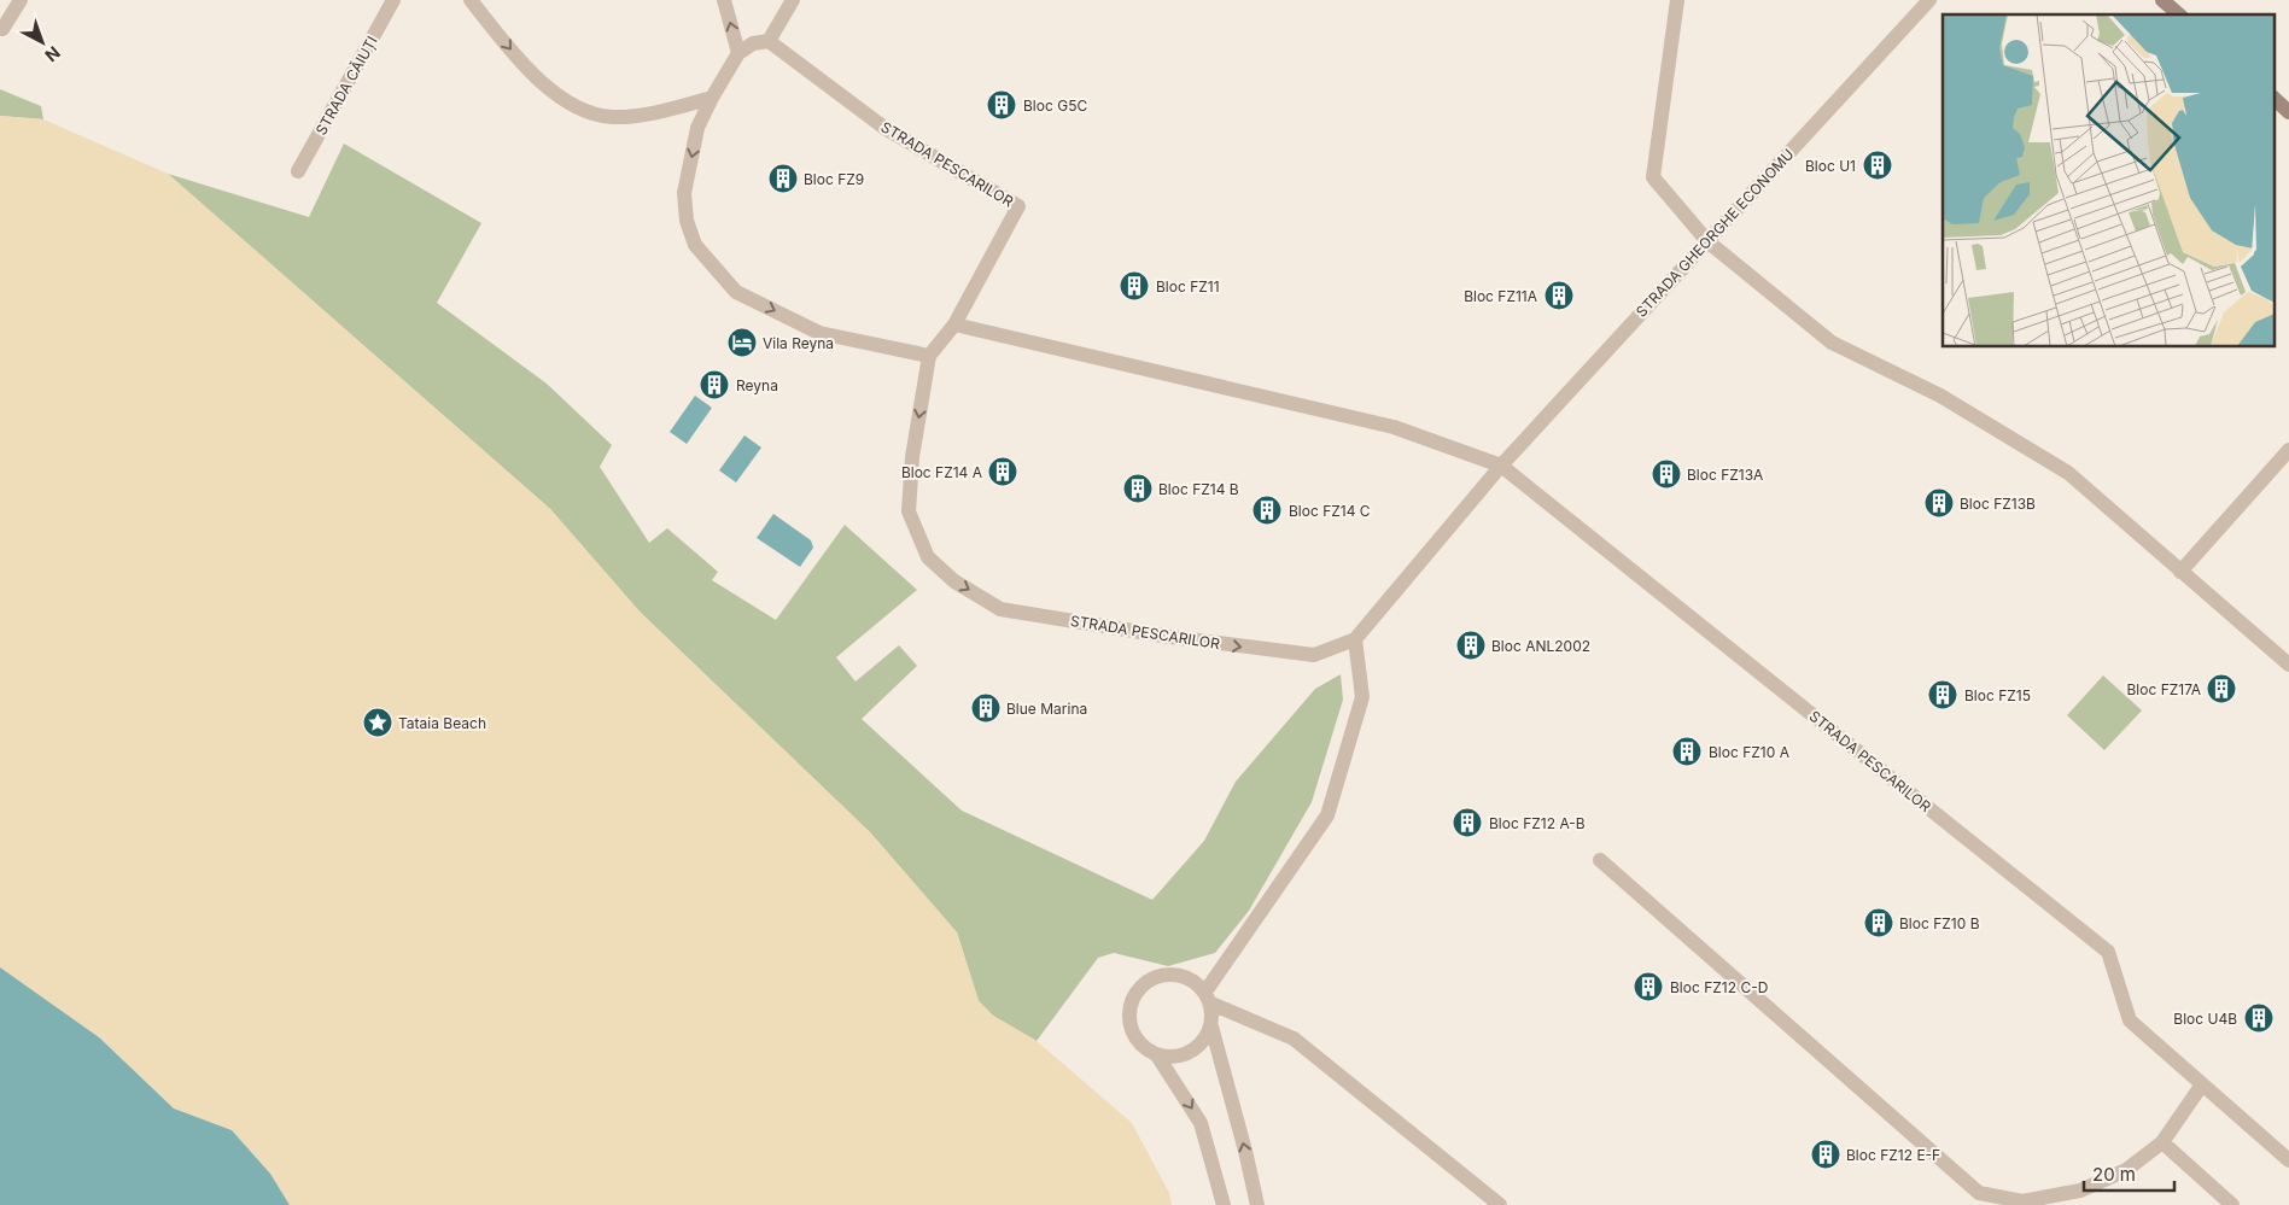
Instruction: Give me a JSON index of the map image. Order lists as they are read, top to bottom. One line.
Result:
{"streets":{"street":["STRADA CĂIUȚI","STRADA PESCARILOR","STRADA GHEORGHE ECONOMU"]},"crossings":[["STRADA PESCARILOR","STRADA GHEORGHE ECONOMU"]],"places":{"building":["Bloc G5C","Bloc U1","Bloc FZ9","Bloc FZ11","Bloc FZ11A","Reyna","Bloc FZ14 A","Bloc FZ13A","Bloc FZ14 B","Bloc FZ13B","Bloc FZ14 C","Bloc ANL2002","Bloc FZ17A","Bloc FZ15","Blue Marina","Bloc FZ10 A","Bloc FZ12 A-B","Bloc FZ10 B","Bloc FZ12 C-D","Bloc U4B","Bloc FZ12 E-F"],"hotel":["Vila Reyna"],"place":["Tataia Beach"]},"scale_bar":"20 m","north":"bottom right"}
